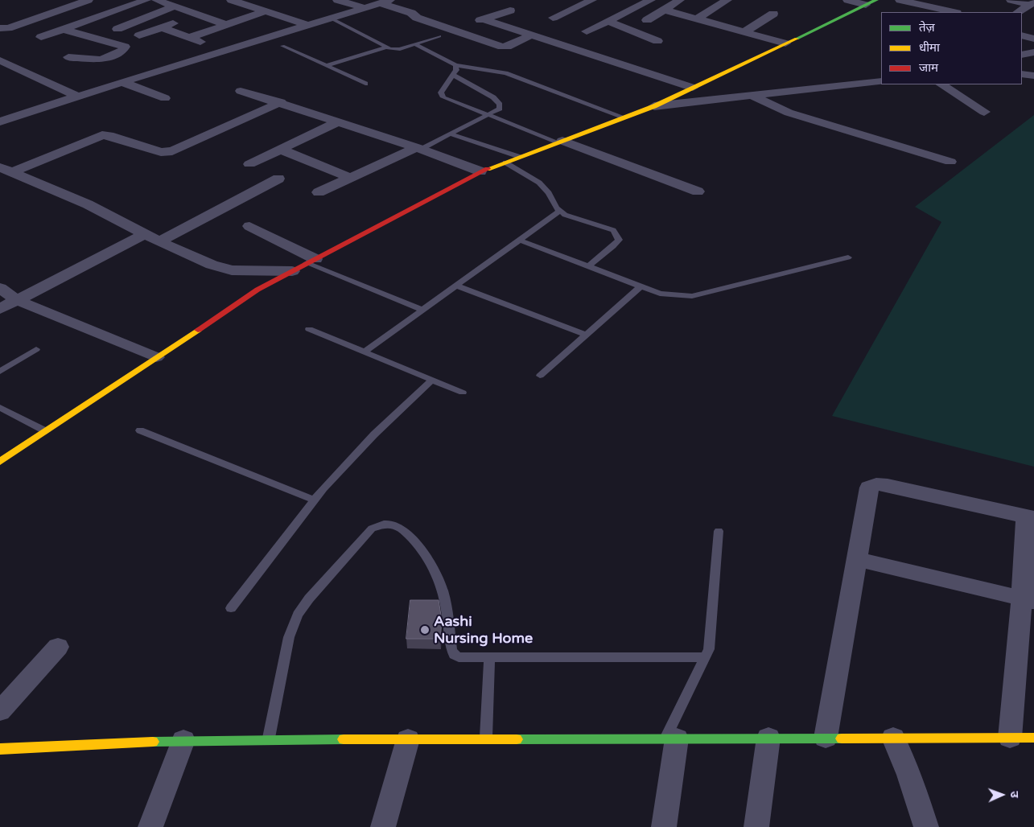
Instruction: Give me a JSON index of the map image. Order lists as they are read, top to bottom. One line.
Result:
{"places":["Aashi Nursing Home"],"legend":["तेज़","धीमा","जाम"],"north":"right"}
